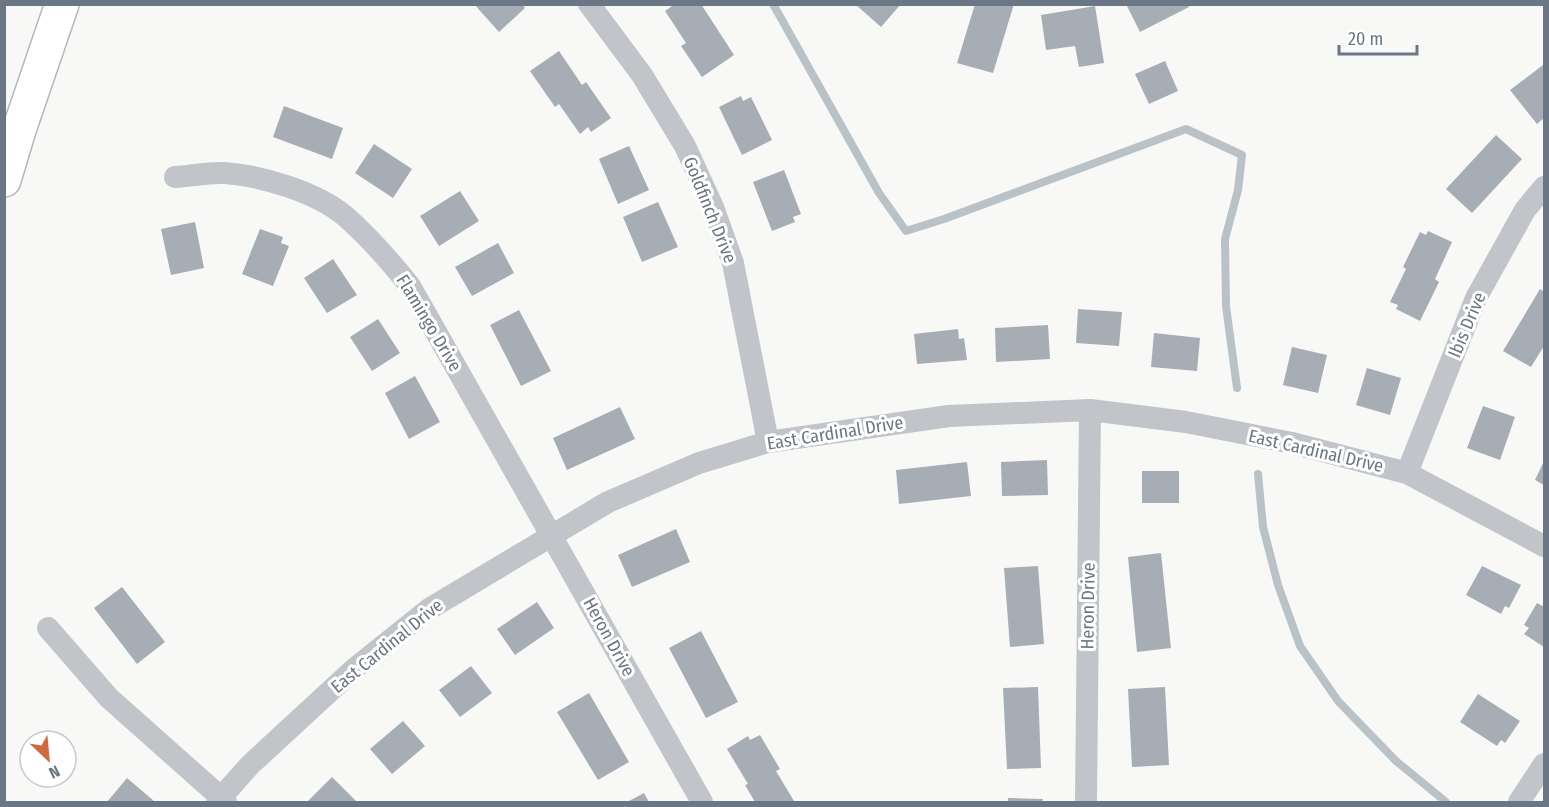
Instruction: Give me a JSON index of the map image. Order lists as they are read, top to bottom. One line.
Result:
{"streets":{"street":["Goldfinch Drive","Flamingo Drive","Ibis Drive","East Cardinal Drive","Heron Drive"]},"crossings":[["Goldfinch Drive","East Cardinal Drive"],["Flamingo Drive","East Cardinal Drive"],["Flamingo Drive","Heron Drive"],["Ibis Drive","East Cardinal Drive"],["East Cardinal Drive","Heron Drive"]],"scale_bar":"20 m","north":"bottom right"}
